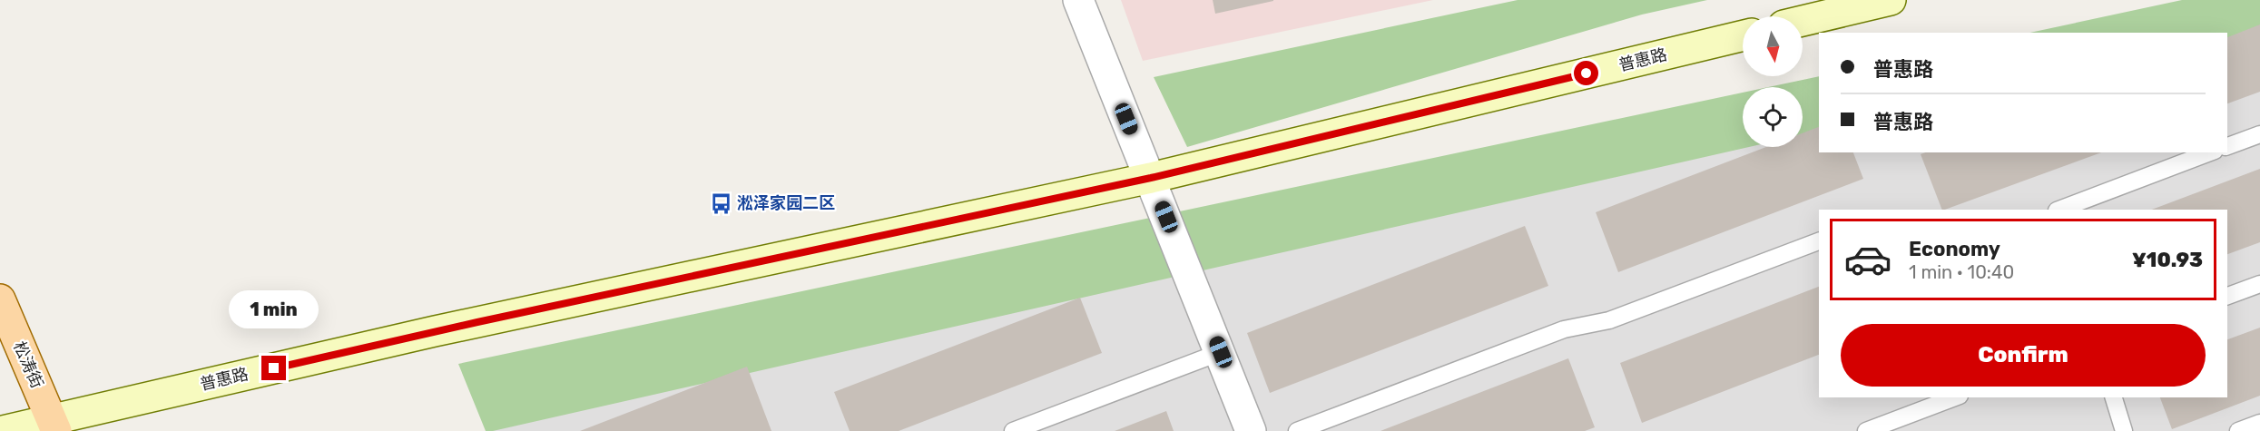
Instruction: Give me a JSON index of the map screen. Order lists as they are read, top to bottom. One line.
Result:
{"streets":{"main road":["普惠路","松涛街"]},"crossings":[["普惠路","松涛街"]],"places":{"bus stop":["淞泽家园二区"]},"north":"bottom","page":{"banner":["普惠路","普惠路"],"list":[{"name":"Economy","note":"1 min · 10:40","value":"¥10.93"}],"bubble":"1 min","buttons":"Confirm"}}
